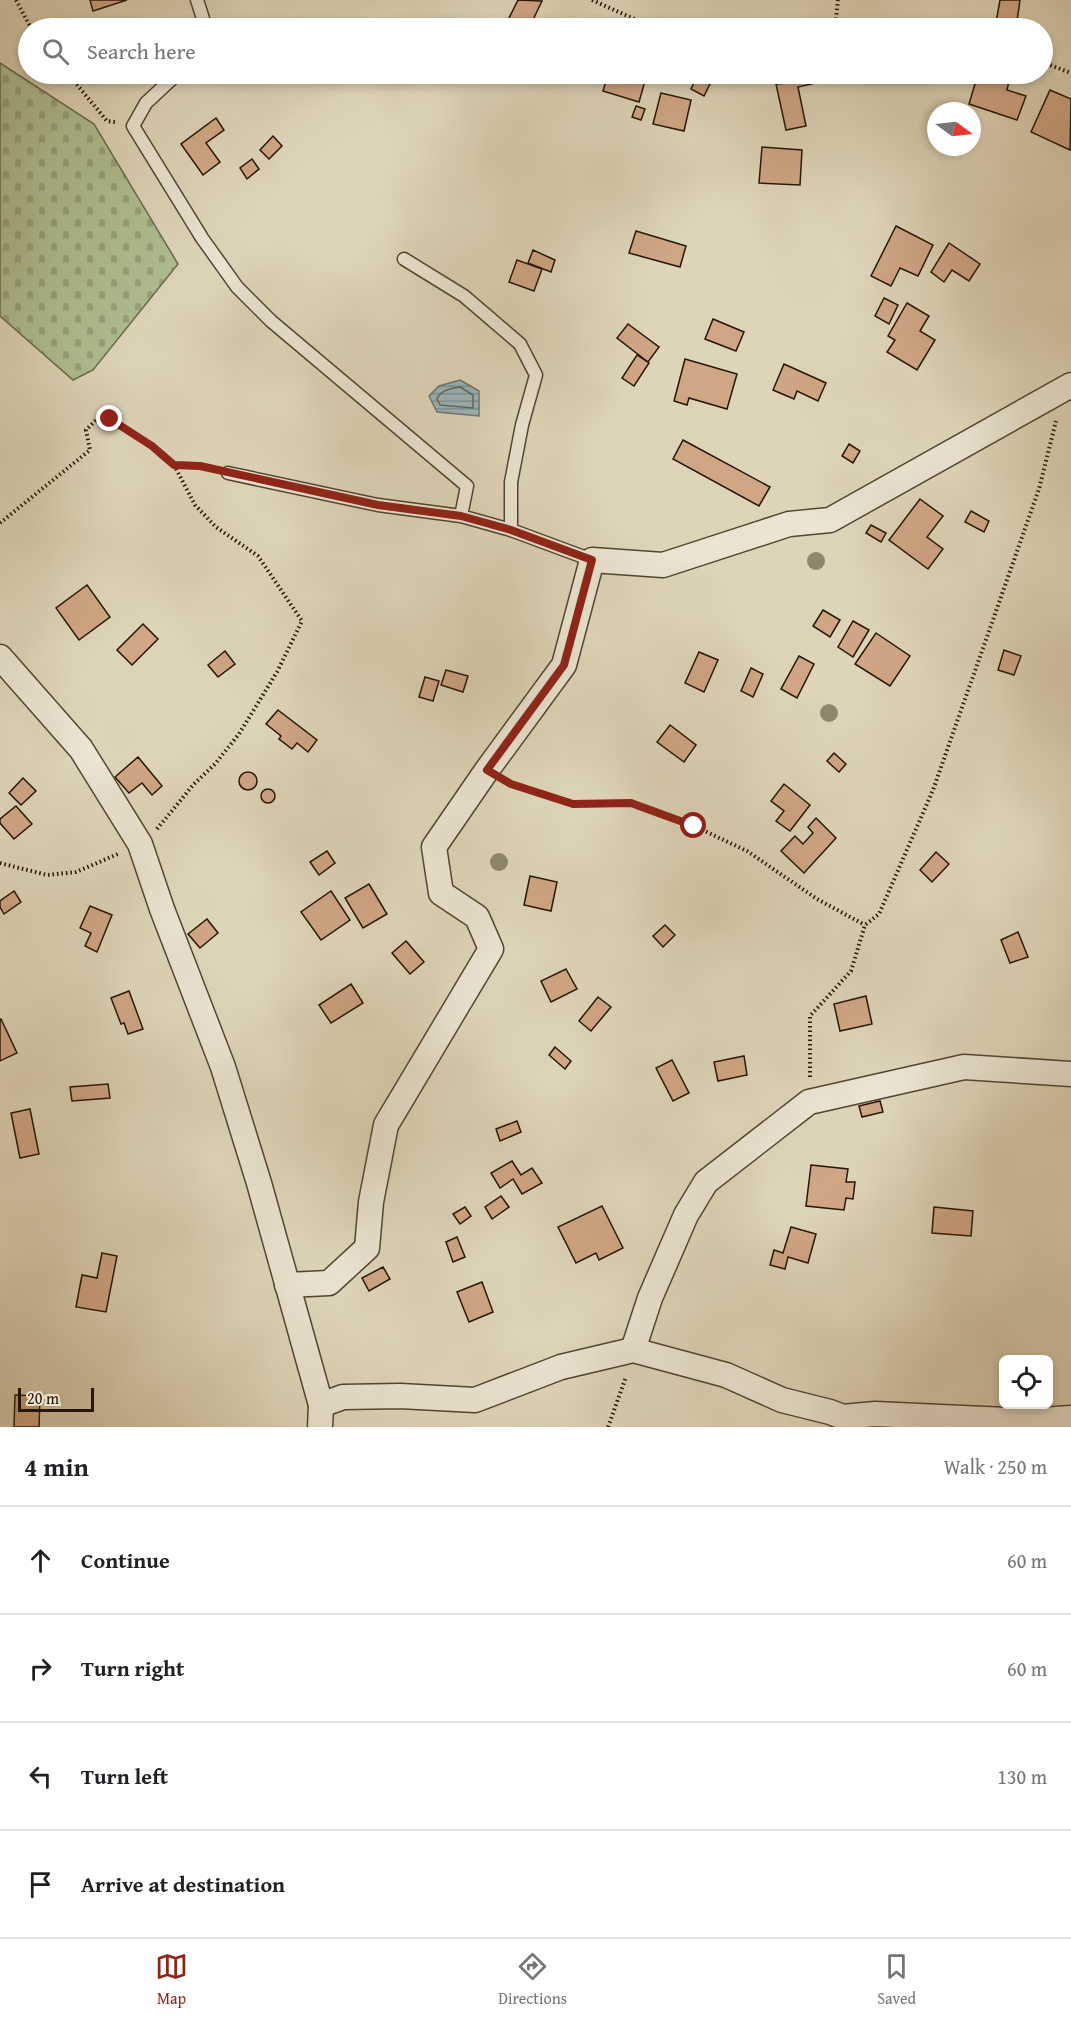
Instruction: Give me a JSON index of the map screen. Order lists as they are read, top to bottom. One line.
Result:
{"scale_bar":"20 m","north":"right","page":{"search":"Search here","scale":"20 m","heading":["4 min","Walk · 250 m"],"list":[["Continue","60 m"],["Turn right","60 m"],["Turn left","130 m"],"Arrive at destination"],"nav":["Map","Directions","Saved"]}}
